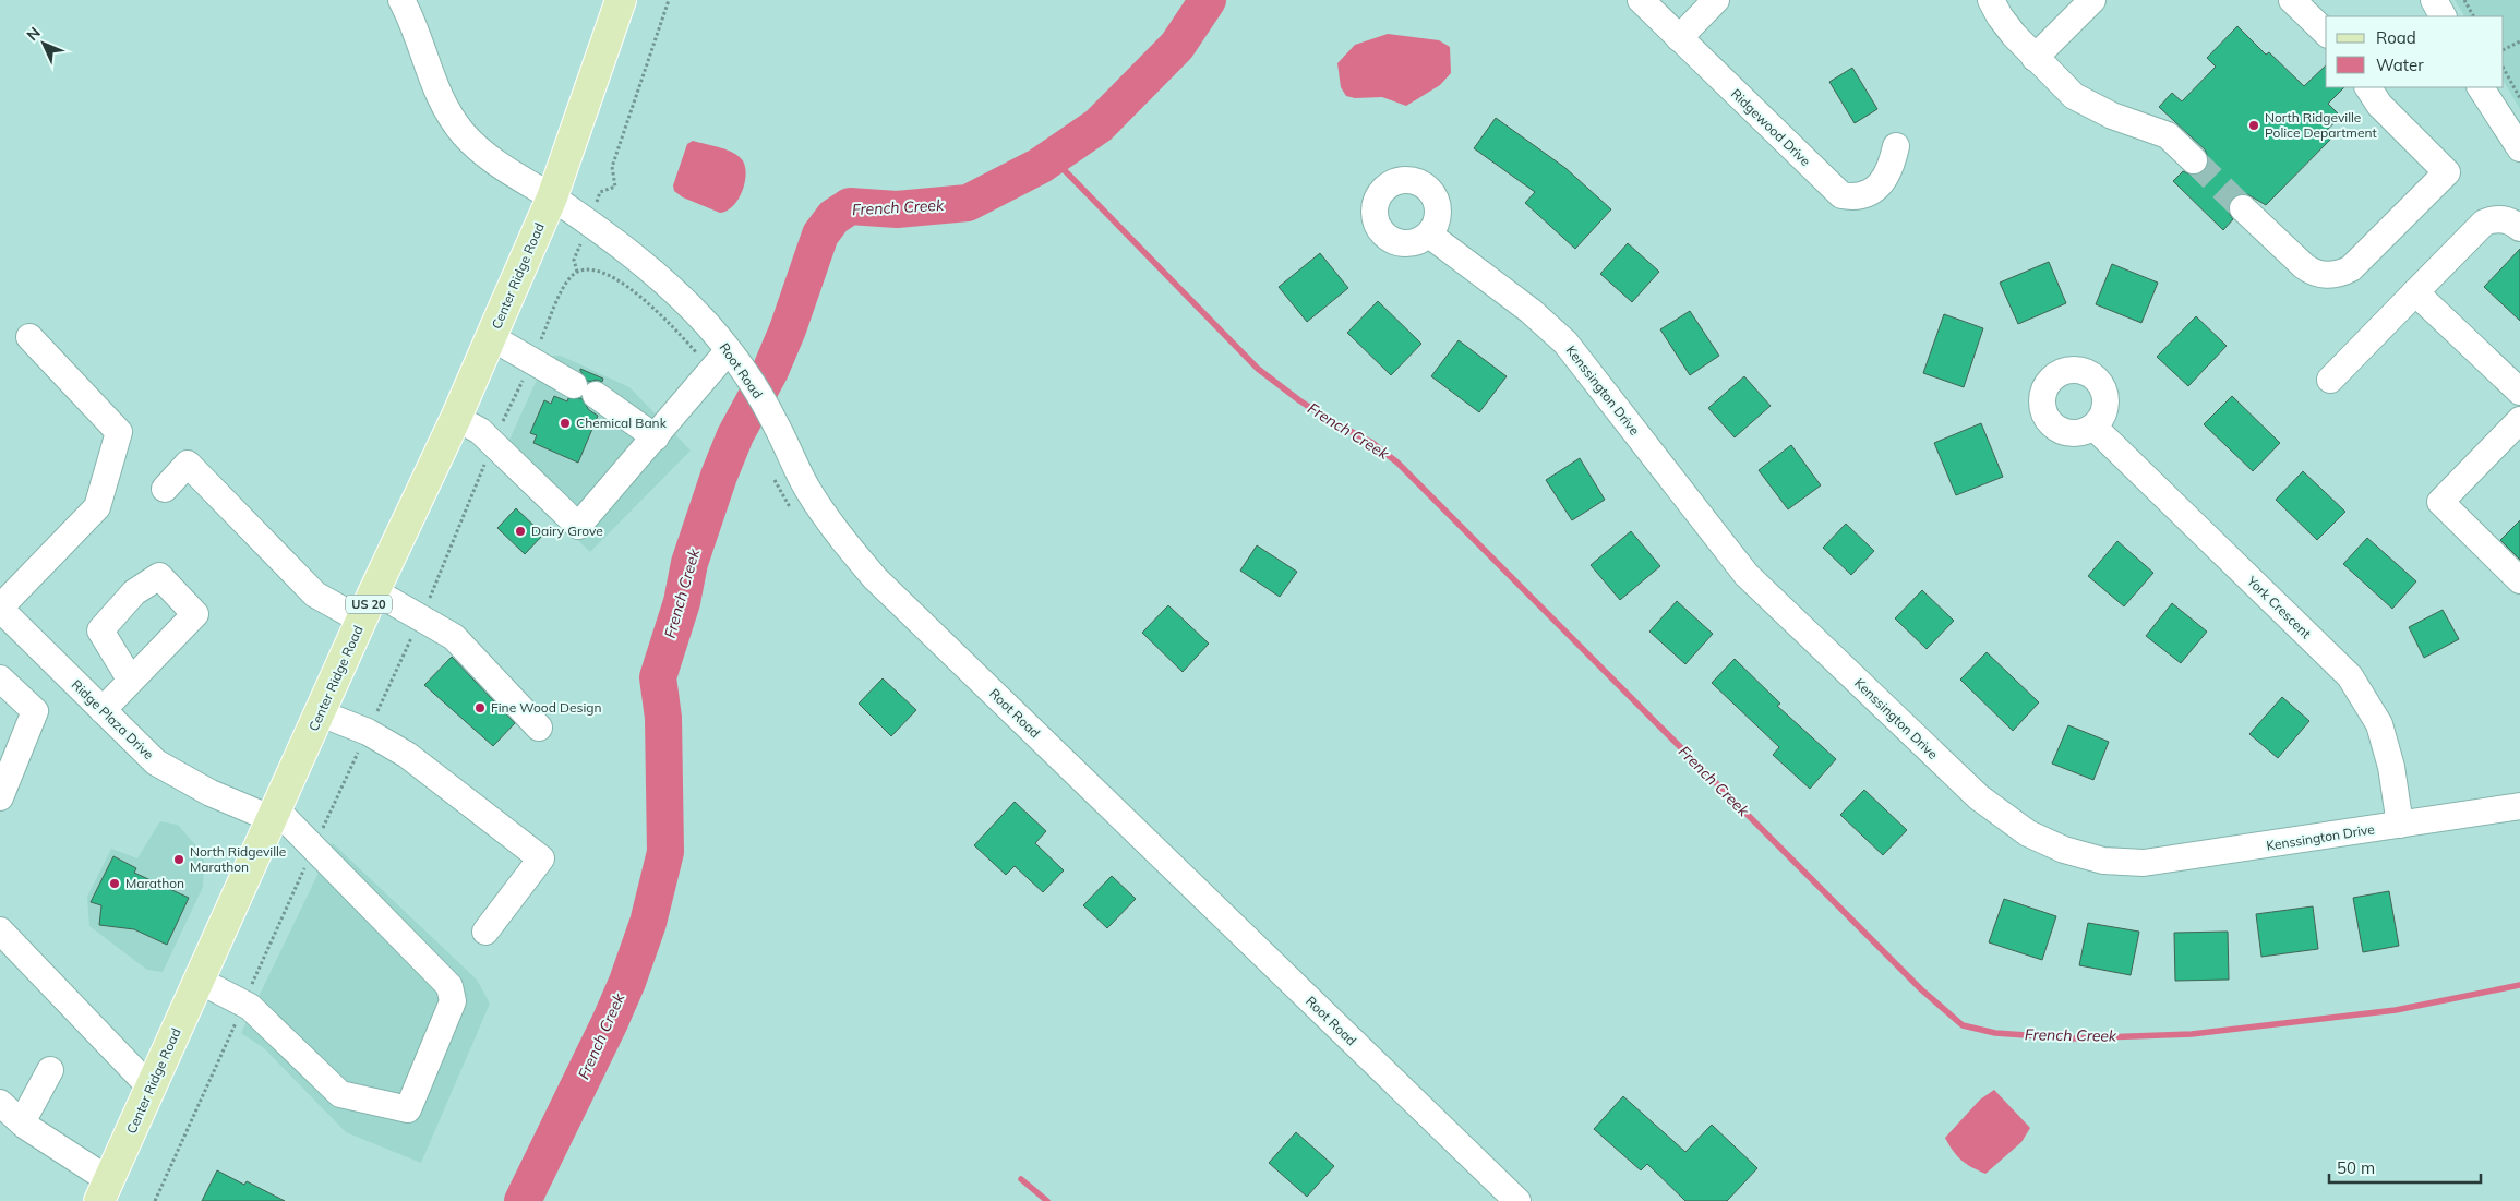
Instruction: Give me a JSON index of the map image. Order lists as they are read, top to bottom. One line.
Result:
{"streets":{"main road":["Center Ridge Road","US 20"],"street":["Ridgewood Drive","Root Road","Kenssington Drive","York Crescent","Ridge Plaza Drive"]},"crossings":[["Center Ridge Road","Root Road"],["Center Ridge Road","Ridge Plaza Drive"],["Kenssington Drive","York Crescent"]],"water":["French Creek"],"places":["North Ridgeville Police Department","Chemical Bank","Dairy Grove","Fine Wood Design","North Ridgeville Marathon","Marathon"],"legend":["Road","Water"],"scale_bar":"50 m","north":"top left"}
